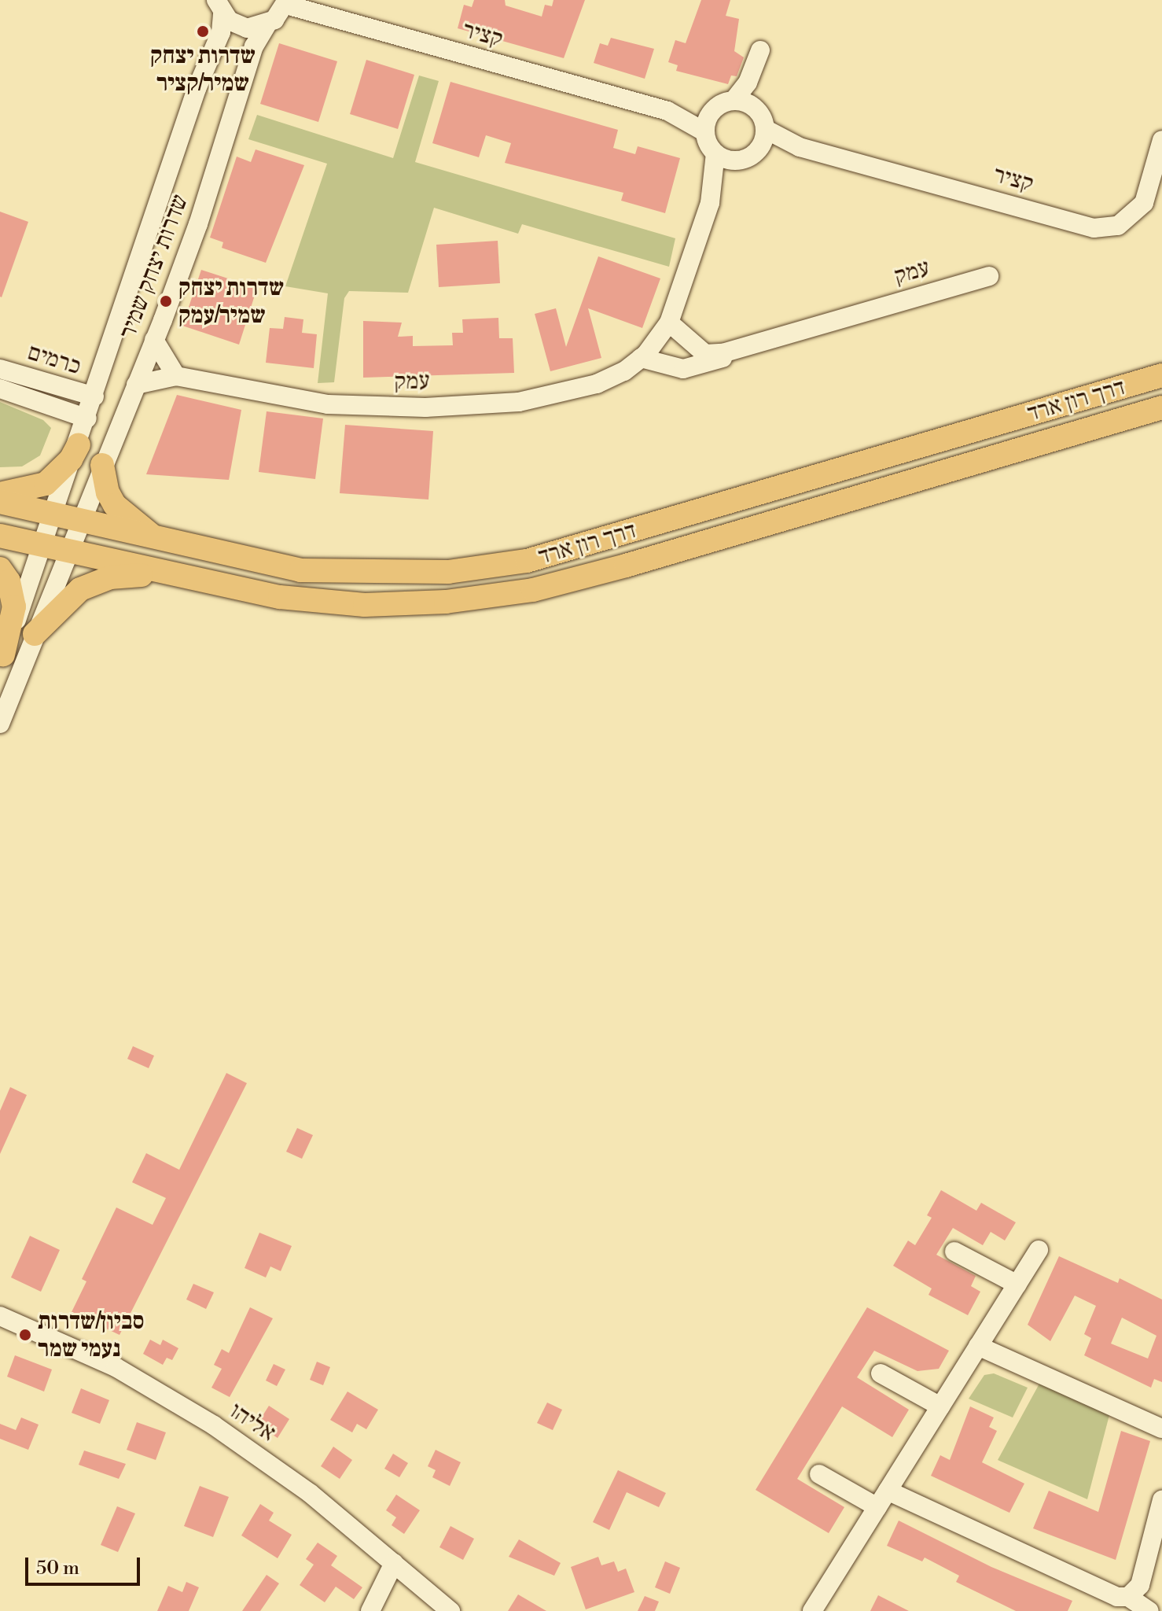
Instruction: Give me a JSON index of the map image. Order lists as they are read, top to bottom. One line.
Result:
{"streets":{"main road":["דרך רון ארד"],"street":["קציר","שדרות יצחק שמיר","עמק","כרמים","אליהו"]},"crossings":[["קציר","שדרות יצחק שמיר"],["קציר","עמק"],["שדרות יצחק שמיר","עמק"],["שדרות יצחק שמיר","כרמים"],["שדרות יצחק שמיר","דרך רון ארד"]],"places":["שדרות יצחק שמיר/קציר","שדרות יצחק שמיר/עמק","סביון/שדרות נעמי שמר"],"scale_bar":"50 m"}
